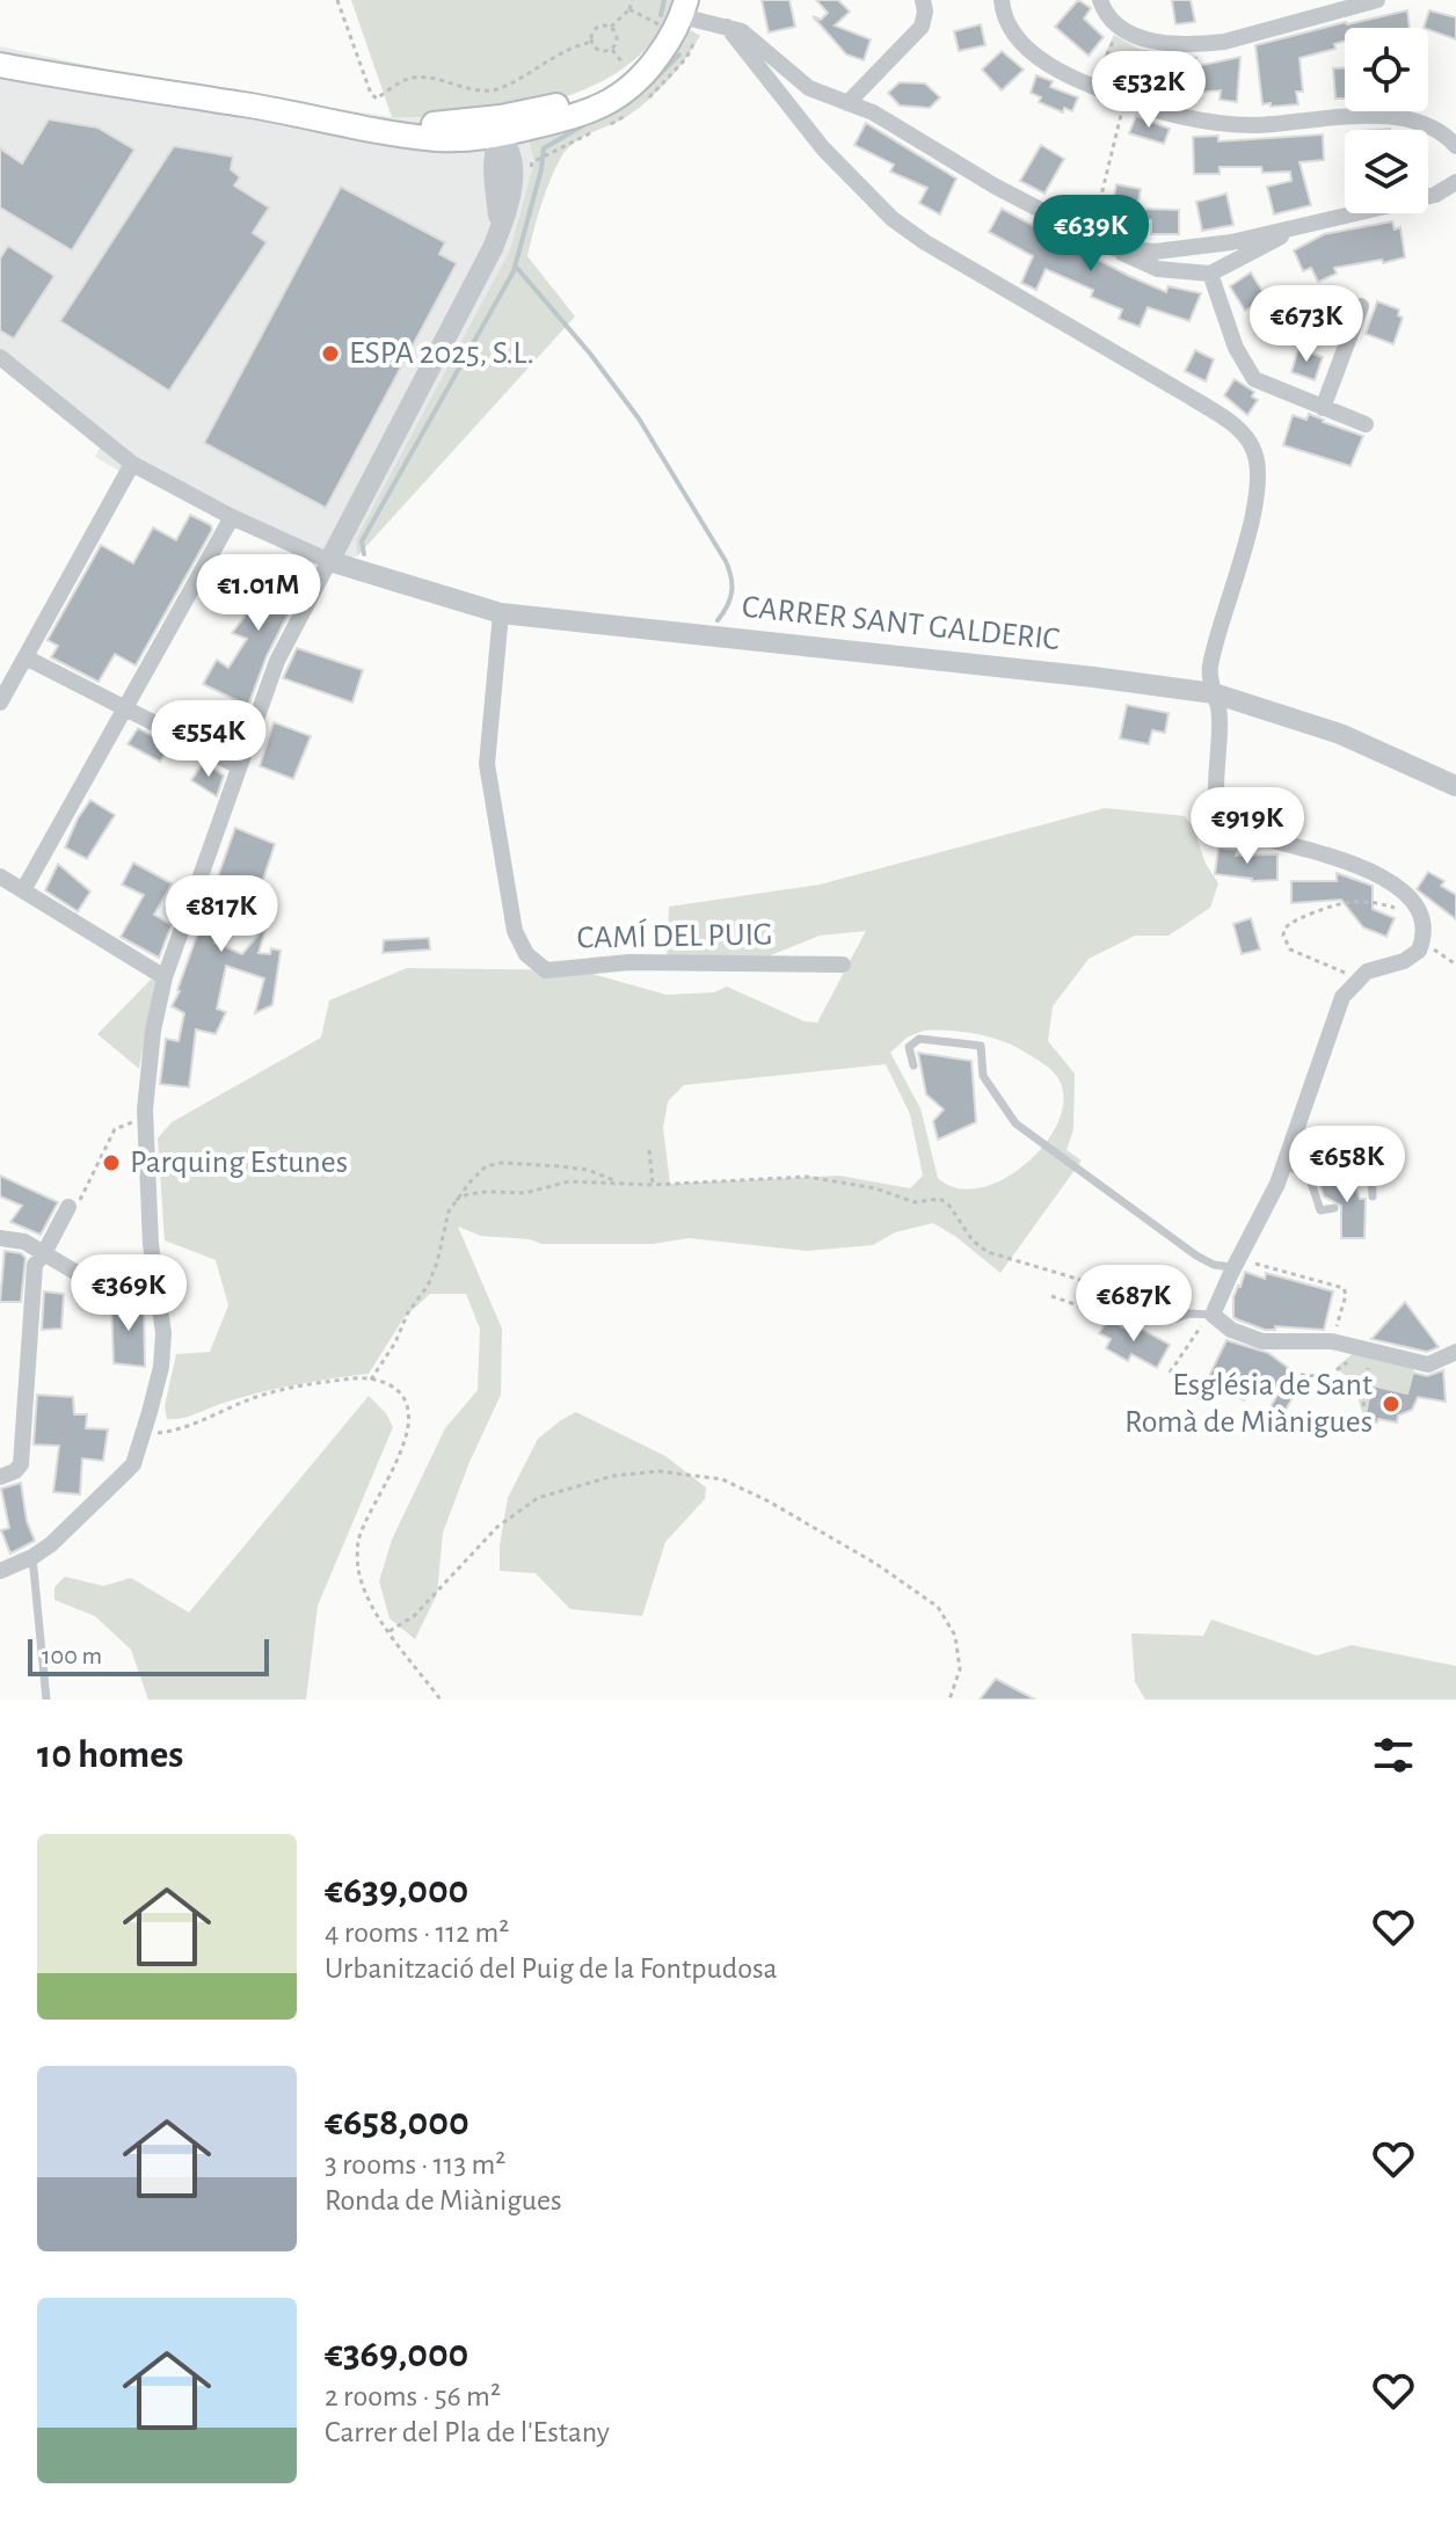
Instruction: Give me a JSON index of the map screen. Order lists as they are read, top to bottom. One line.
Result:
{"streets":{"street":["CARRER SANT GALDERIC","CAMÍ DEL PUIG"]},"crossings":[["CARRER SANT GALDERIC","CAMÍ DEL PUIG"]],"places":["ESPA 2025, S.L.","Parquing Estunes","Església de Sant Romà de Miànigues"],"scale_bar":"100 m","page":{"price":["€532K","€639K","€673K","€1.01M","€554K","€919K","€817K","€658K","€369K","€687K"],"scale":"100 m","heading":"10 homes","list":[{"name":"€639,000","note":"4 rooms · 112 m² · Urbanització del Puig de la Fontpudosa"},{"name":"€658,000","note":"3 rooms · 113 m² · Ronda de Miànigues"},{"name":"€369,000","note":"2 rooms · 56 m² · Carrer del Pla de l'Estany"}]}}
